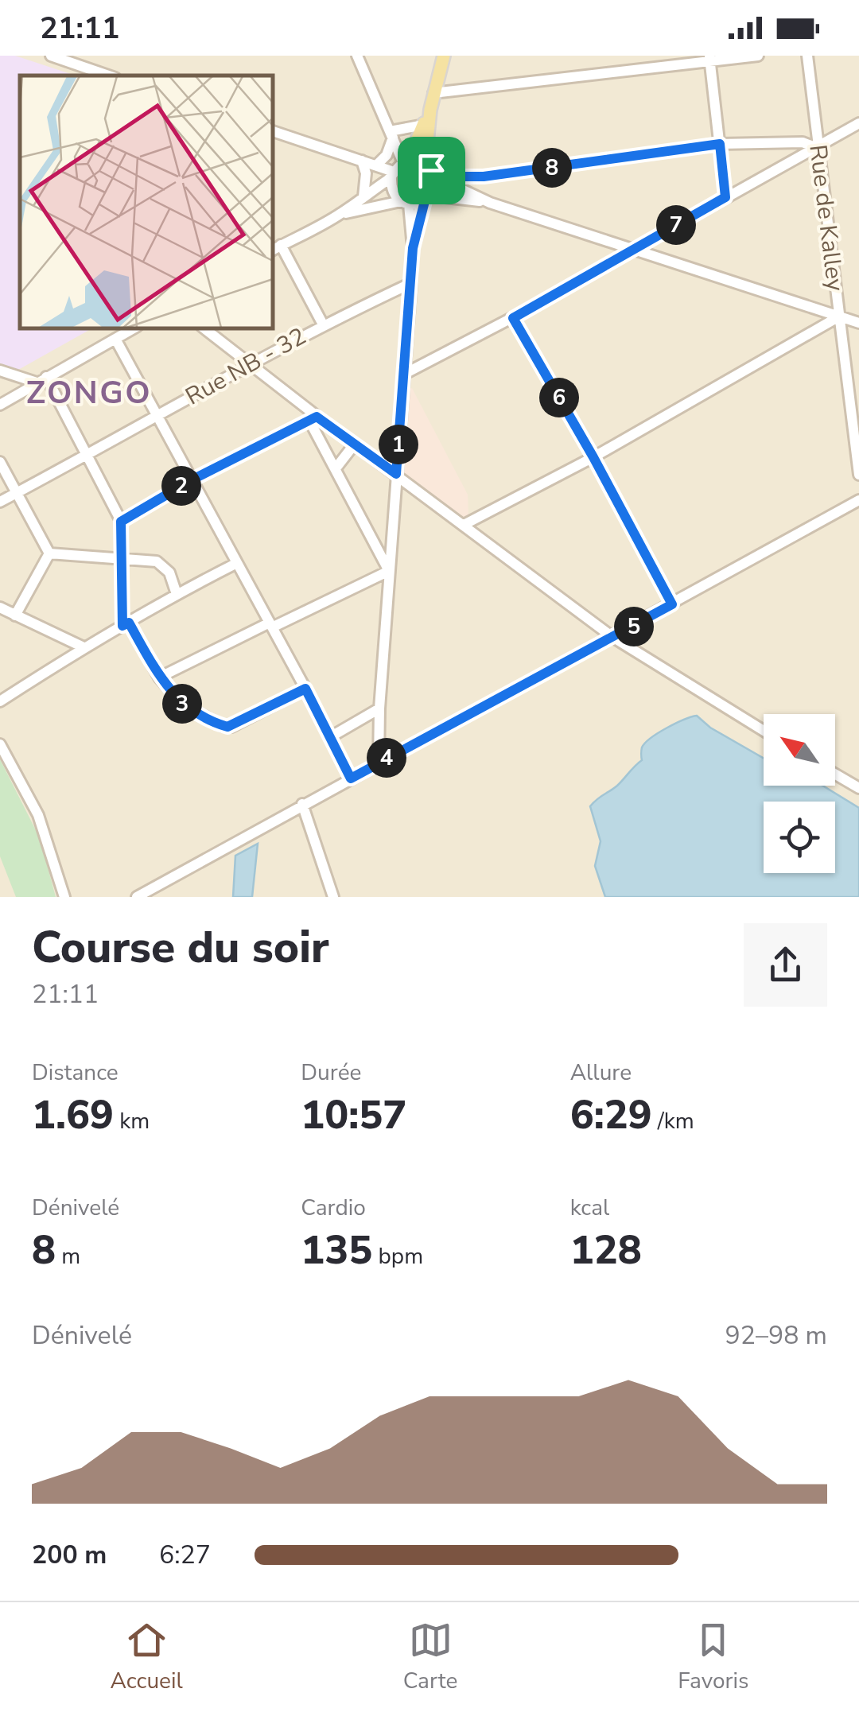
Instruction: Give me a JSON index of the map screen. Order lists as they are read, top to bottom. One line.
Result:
{"streets":{"street":["Rue de Kalley","Rue NB - 32"]},"districts":["ZONGO"],"north":"top left","page":{"status":"21:11","pins":["8","7","6","1","2","5","3","4"],"heading":["Course du soir","21:11"],"stats":[["Distance","1.69 km"],["Durée","10:57"],["Allure","6:29 /km"],["Dénivelé","8 m"],["Cardio","135 bpm"],["kcal","128"]],"chart":["Dénivelé","92–98 m"],"list":[{"name":"200 m","note":"6:27"}],"tabs":["Accueil","Carte","Favoris"]}}
